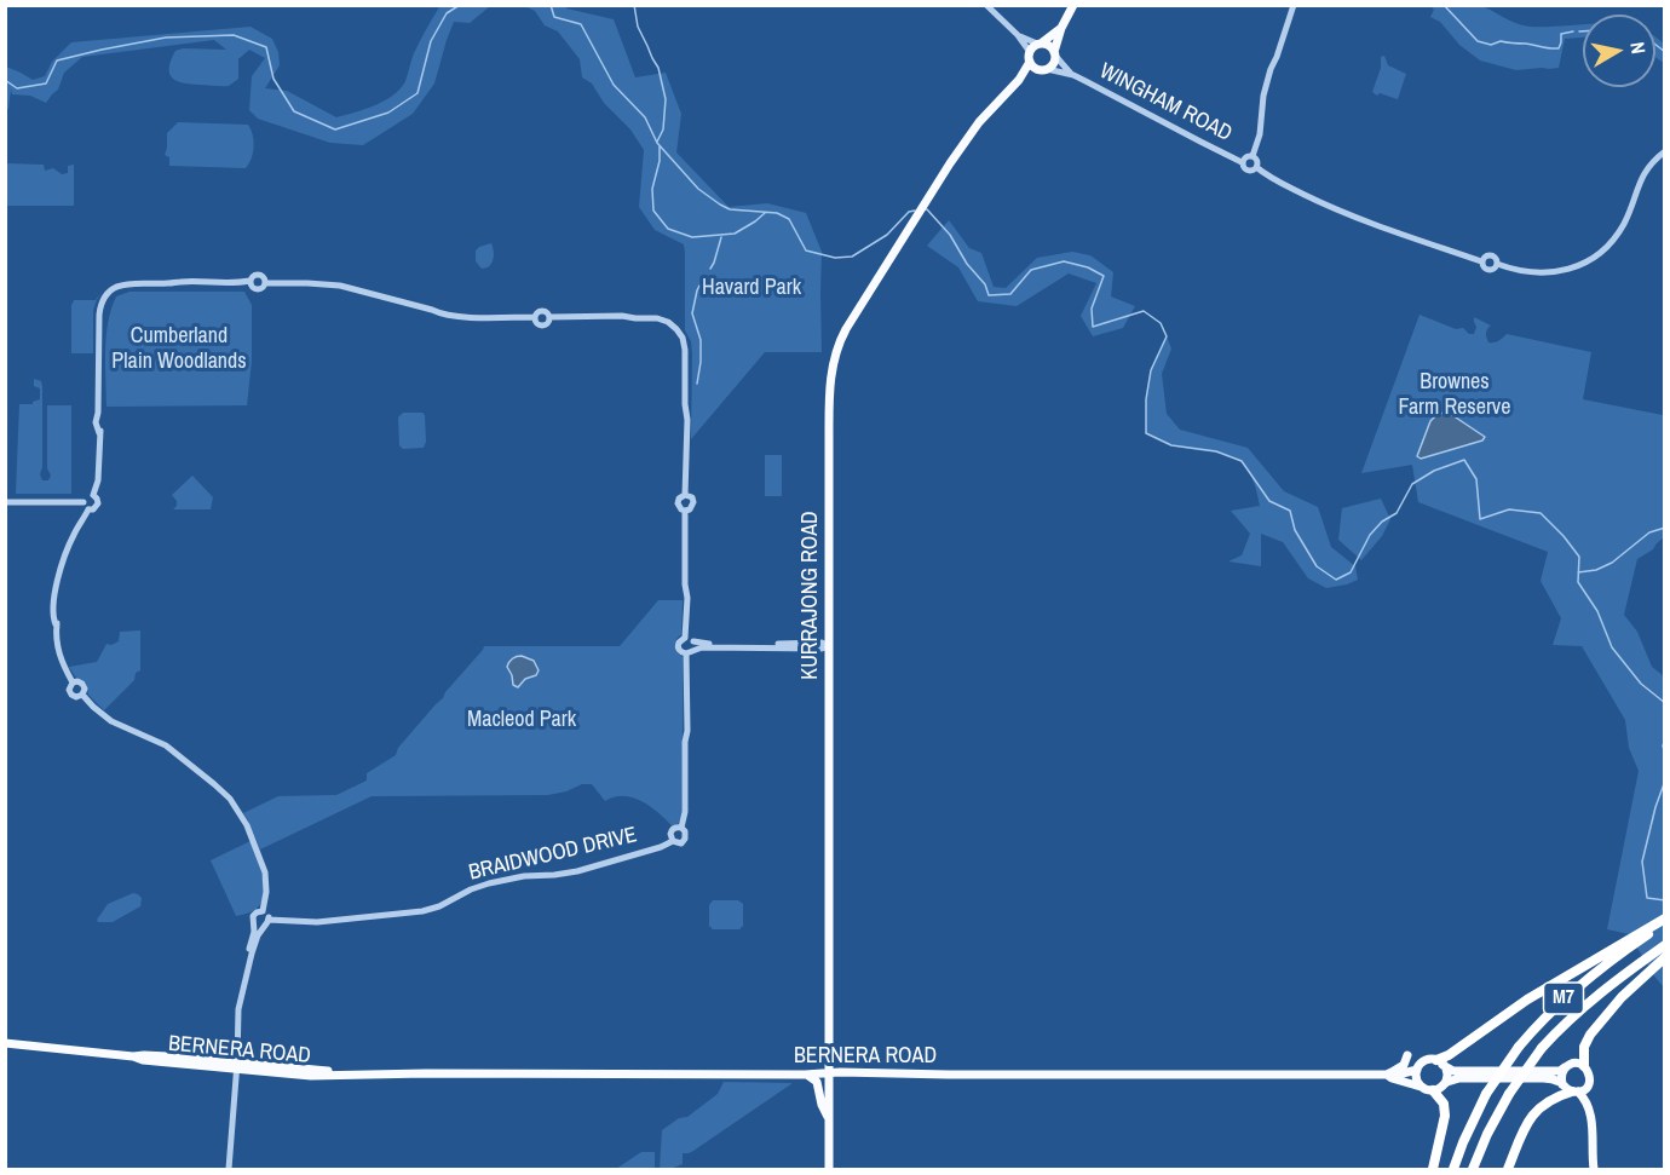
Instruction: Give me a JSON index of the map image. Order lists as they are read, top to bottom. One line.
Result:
{"streets":{"highway":["M7"],"main road":["KURRAJONG ROAD","BERNERA ROAD"],"street":["WINGHAM ROAD","BRAIDWOOD DRIVE"]},"crossings":[["KURRAJONG ROAD","BERNERA ROAD"]],"parks":["Havard Park","Cumberland Plain Woodlands","Brownes Farm Reserve","Macleod Park"],"north":"right"}
